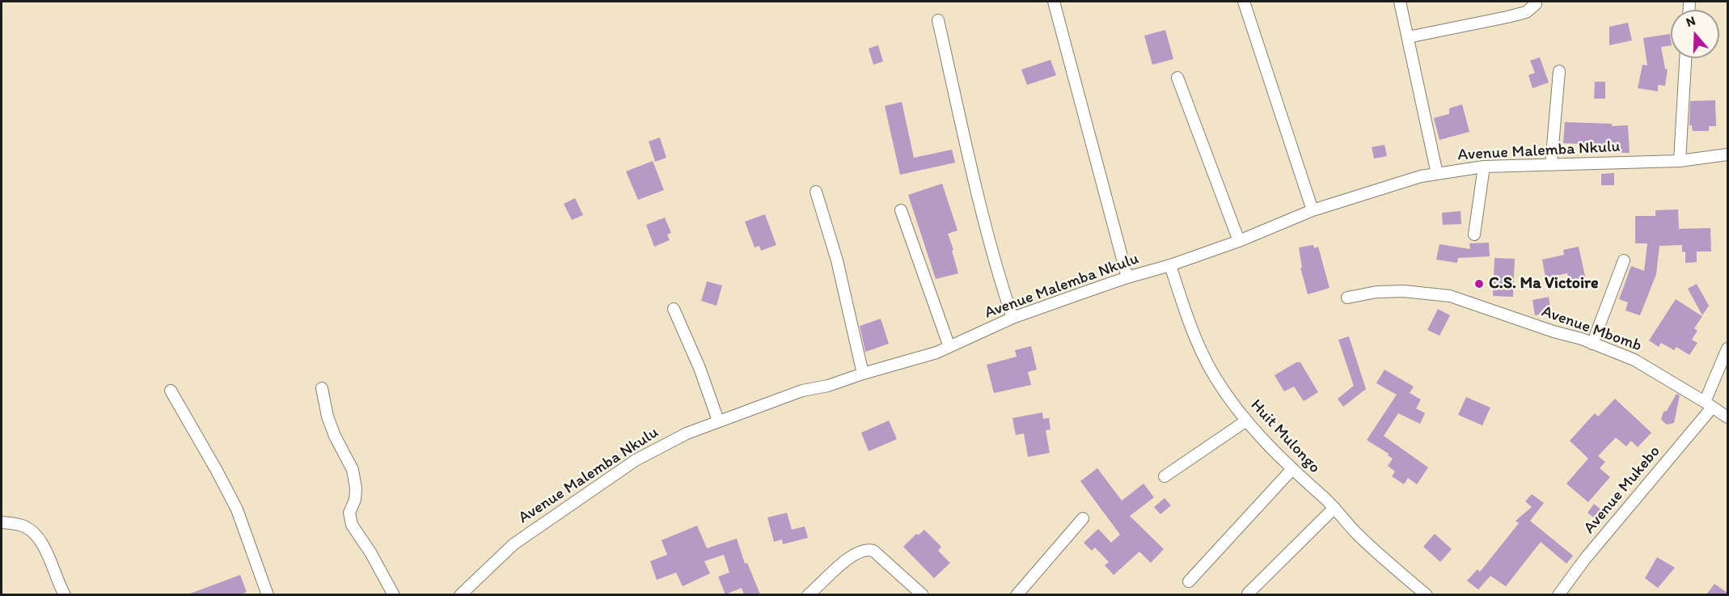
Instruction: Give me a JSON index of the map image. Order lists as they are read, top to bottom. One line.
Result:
{"streets":{"street":["Avenue Malemba Nkulu","Avenue Mbomb","Huit Mulongo","Avenue Mukebo"]},"crossings":[["Avenue Malemba Nkulu","Huit Mulongo"],["Avenue Mbomb","Avenue Mukebo"]],"places":["C.S. Ma Victoire"],"north":"top"}
